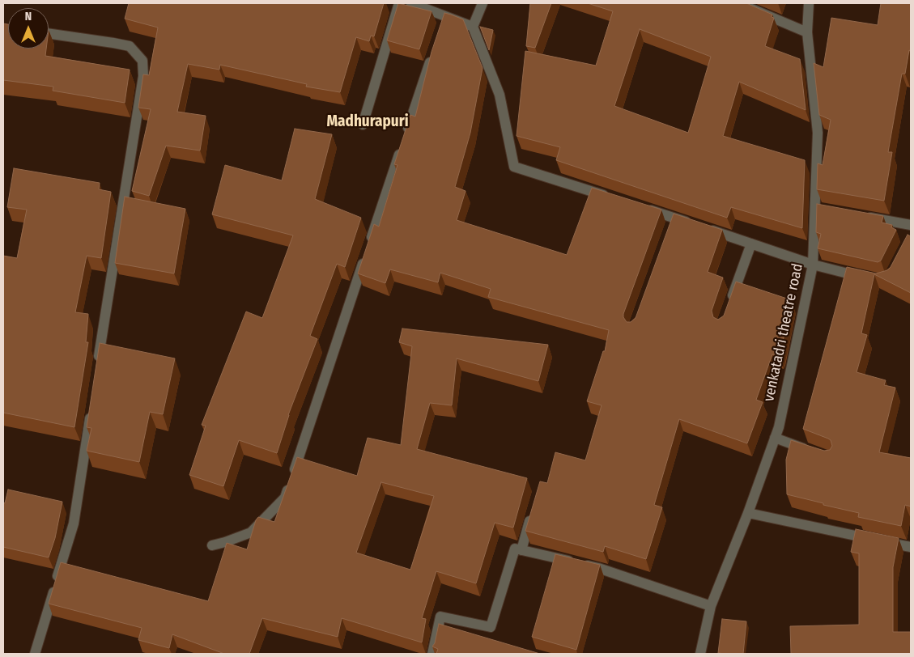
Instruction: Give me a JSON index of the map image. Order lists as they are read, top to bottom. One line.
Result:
{"streets":{"street":["venkatadri theatre road"]},"districts":["Madhurapuri"],"north":"top"}
